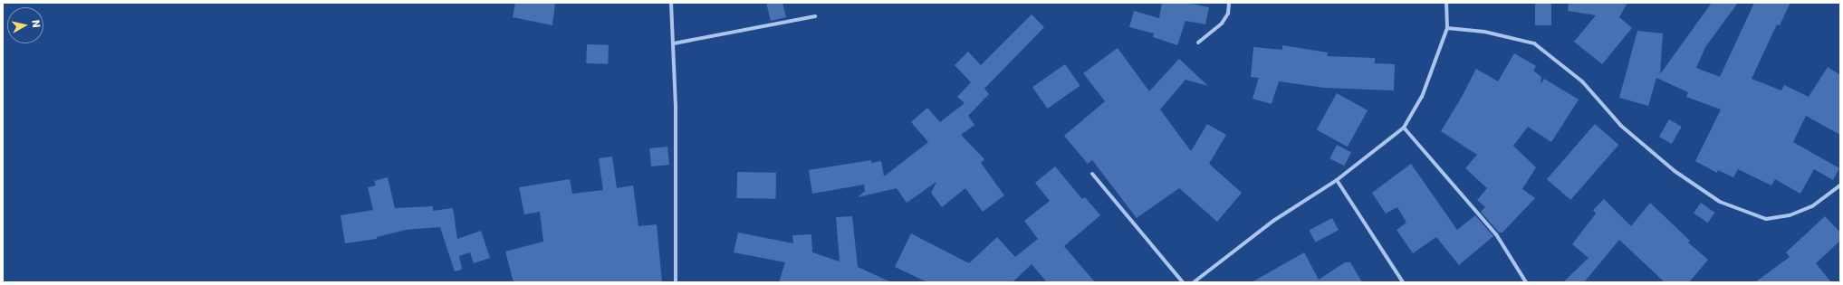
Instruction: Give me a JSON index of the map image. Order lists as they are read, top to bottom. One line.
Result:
{"north":"right"}
